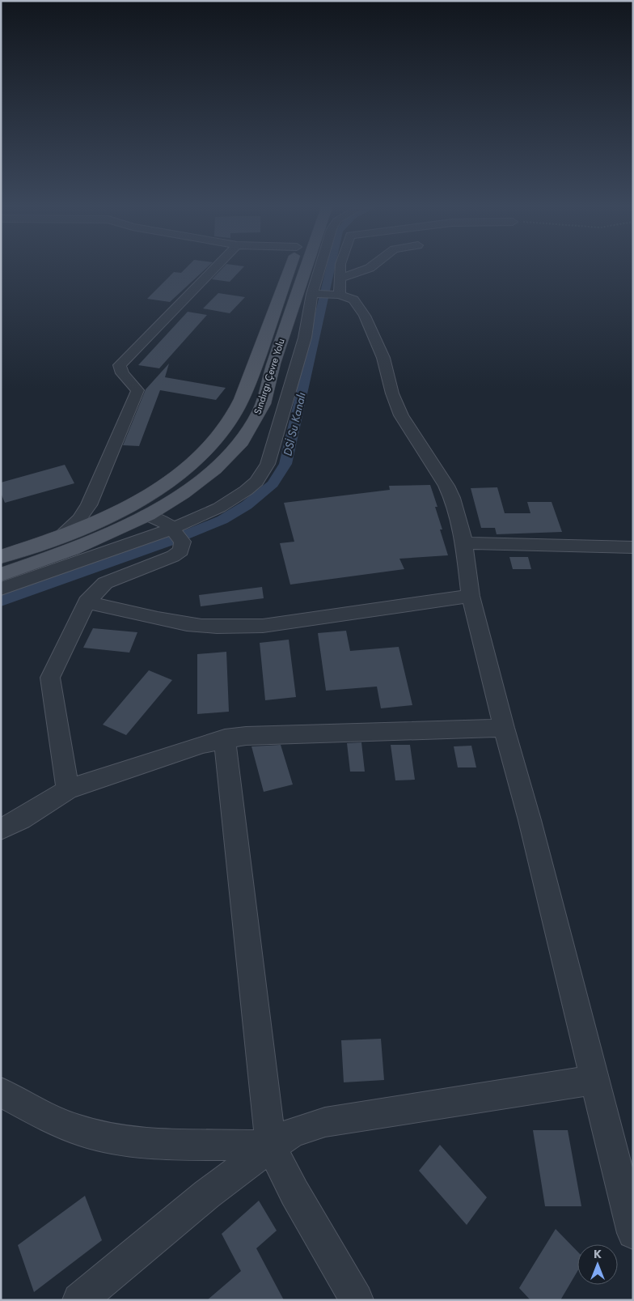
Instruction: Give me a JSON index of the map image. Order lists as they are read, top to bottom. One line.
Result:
{"streets":{"main road":["Sındırgı Çevre Yolu"]},"water":["DSİ Su Kanalı"],"north":"top"}
